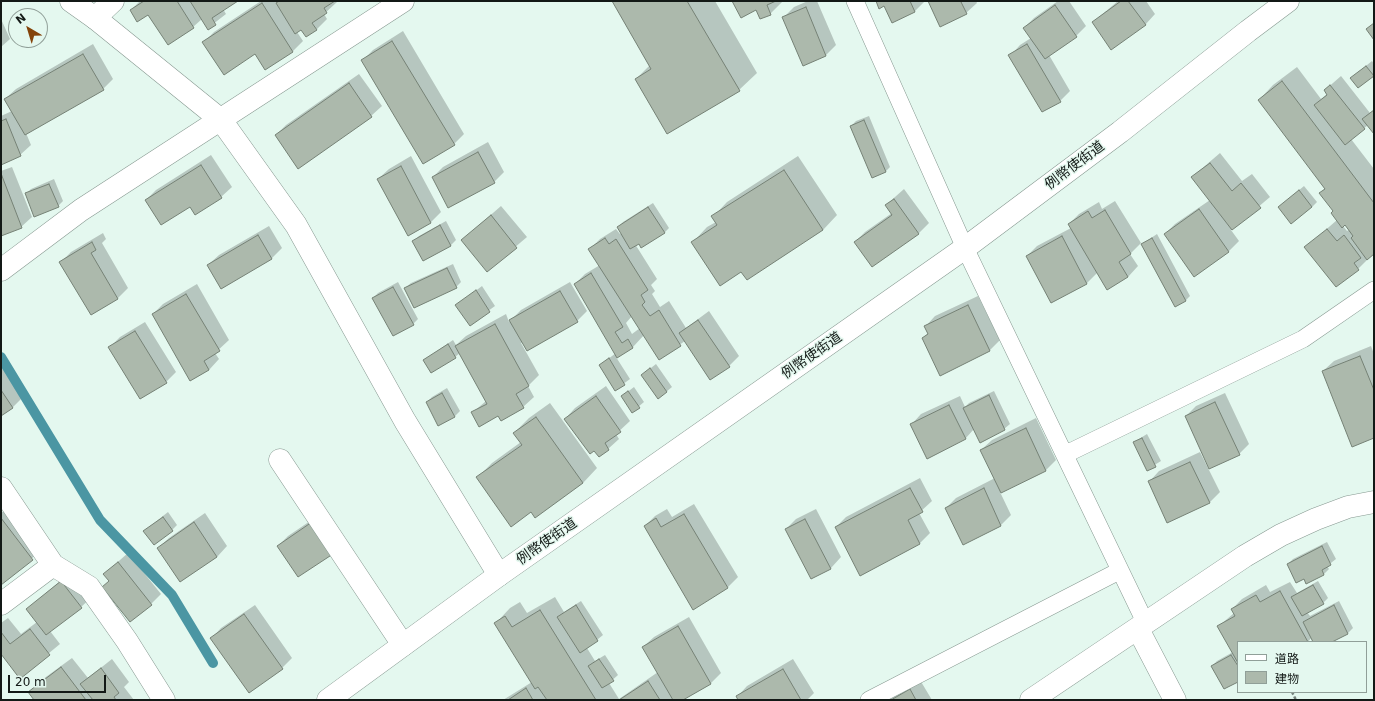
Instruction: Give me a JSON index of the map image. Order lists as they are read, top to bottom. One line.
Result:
{"streets":{"street":["例幣使街道"]},"legend":["道路","建物"],"scale_bar":"20 m","north":"top left"}
